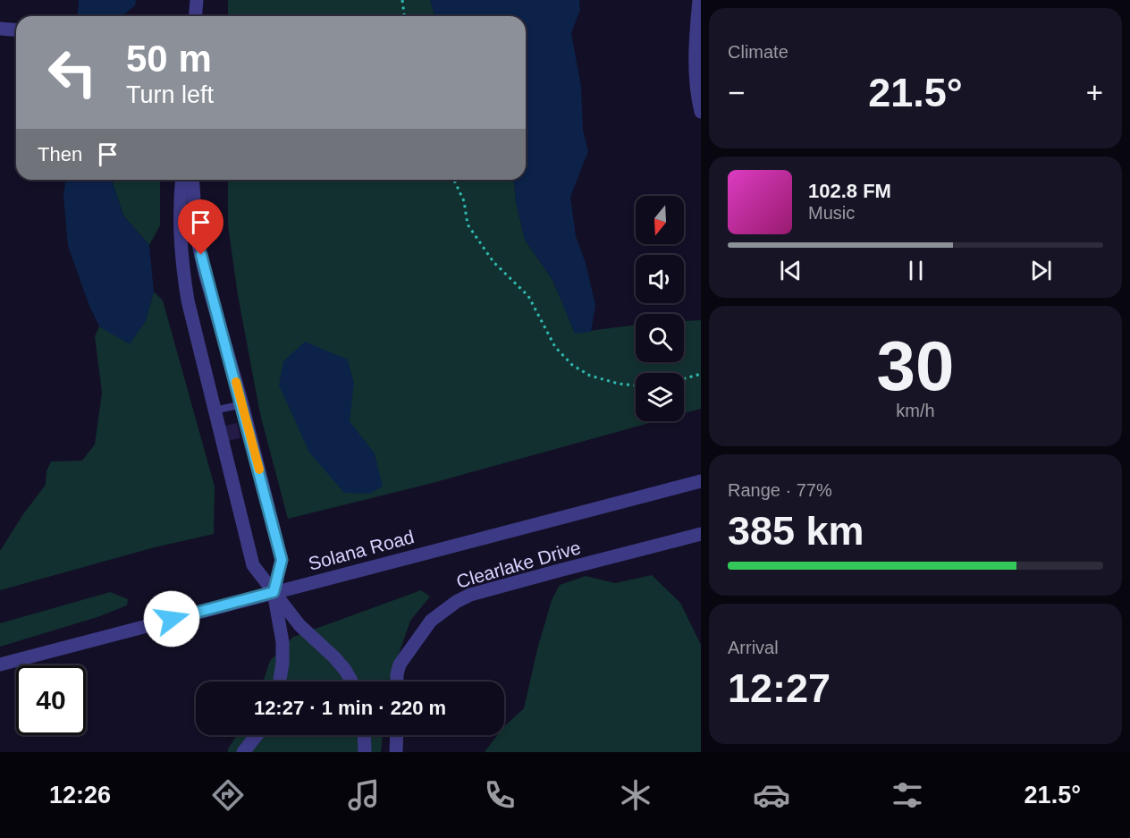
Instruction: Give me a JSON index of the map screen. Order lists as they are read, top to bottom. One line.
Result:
{"streets":{"street":["Solana Road","Clearlake Drive"]},"north":"bottom","page":{"tile":["Climate",["30","km/h"],["Range · 77%","385 km"],["Arrival","12:27"]],"turn":["50 m","Turn left"],"heat":["−","21.5°","+"],"then":"Then","song":["102.8 FM","Music"],"limit":"40","trip":"12:27 · 1 min · 220 m","tabs":["12:26","21.5°"]}}
